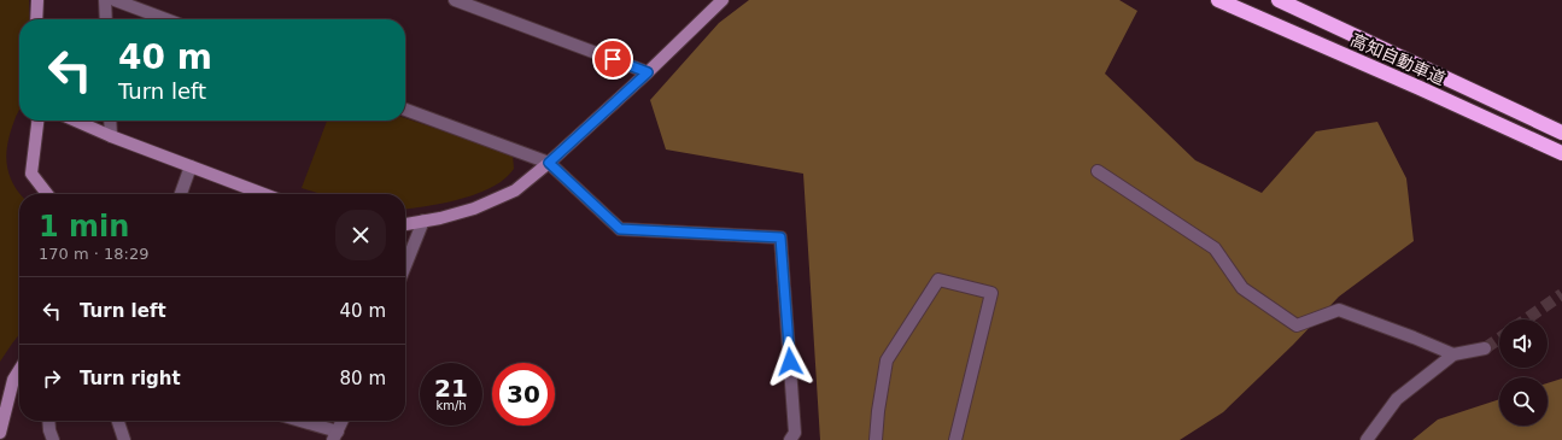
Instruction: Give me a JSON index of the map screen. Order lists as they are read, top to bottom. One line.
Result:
{"streets":{"highway":["高知自動車道"]},"page":{"turn":["40 m","Turn left"],"heading":["1 min","170 m · 18:29"],"list":[{"name":"Turn left","value":"40 m"},{"name":"Turn right","value":"80 m"}],"speed":"21 km/h","limit":"30"}}
